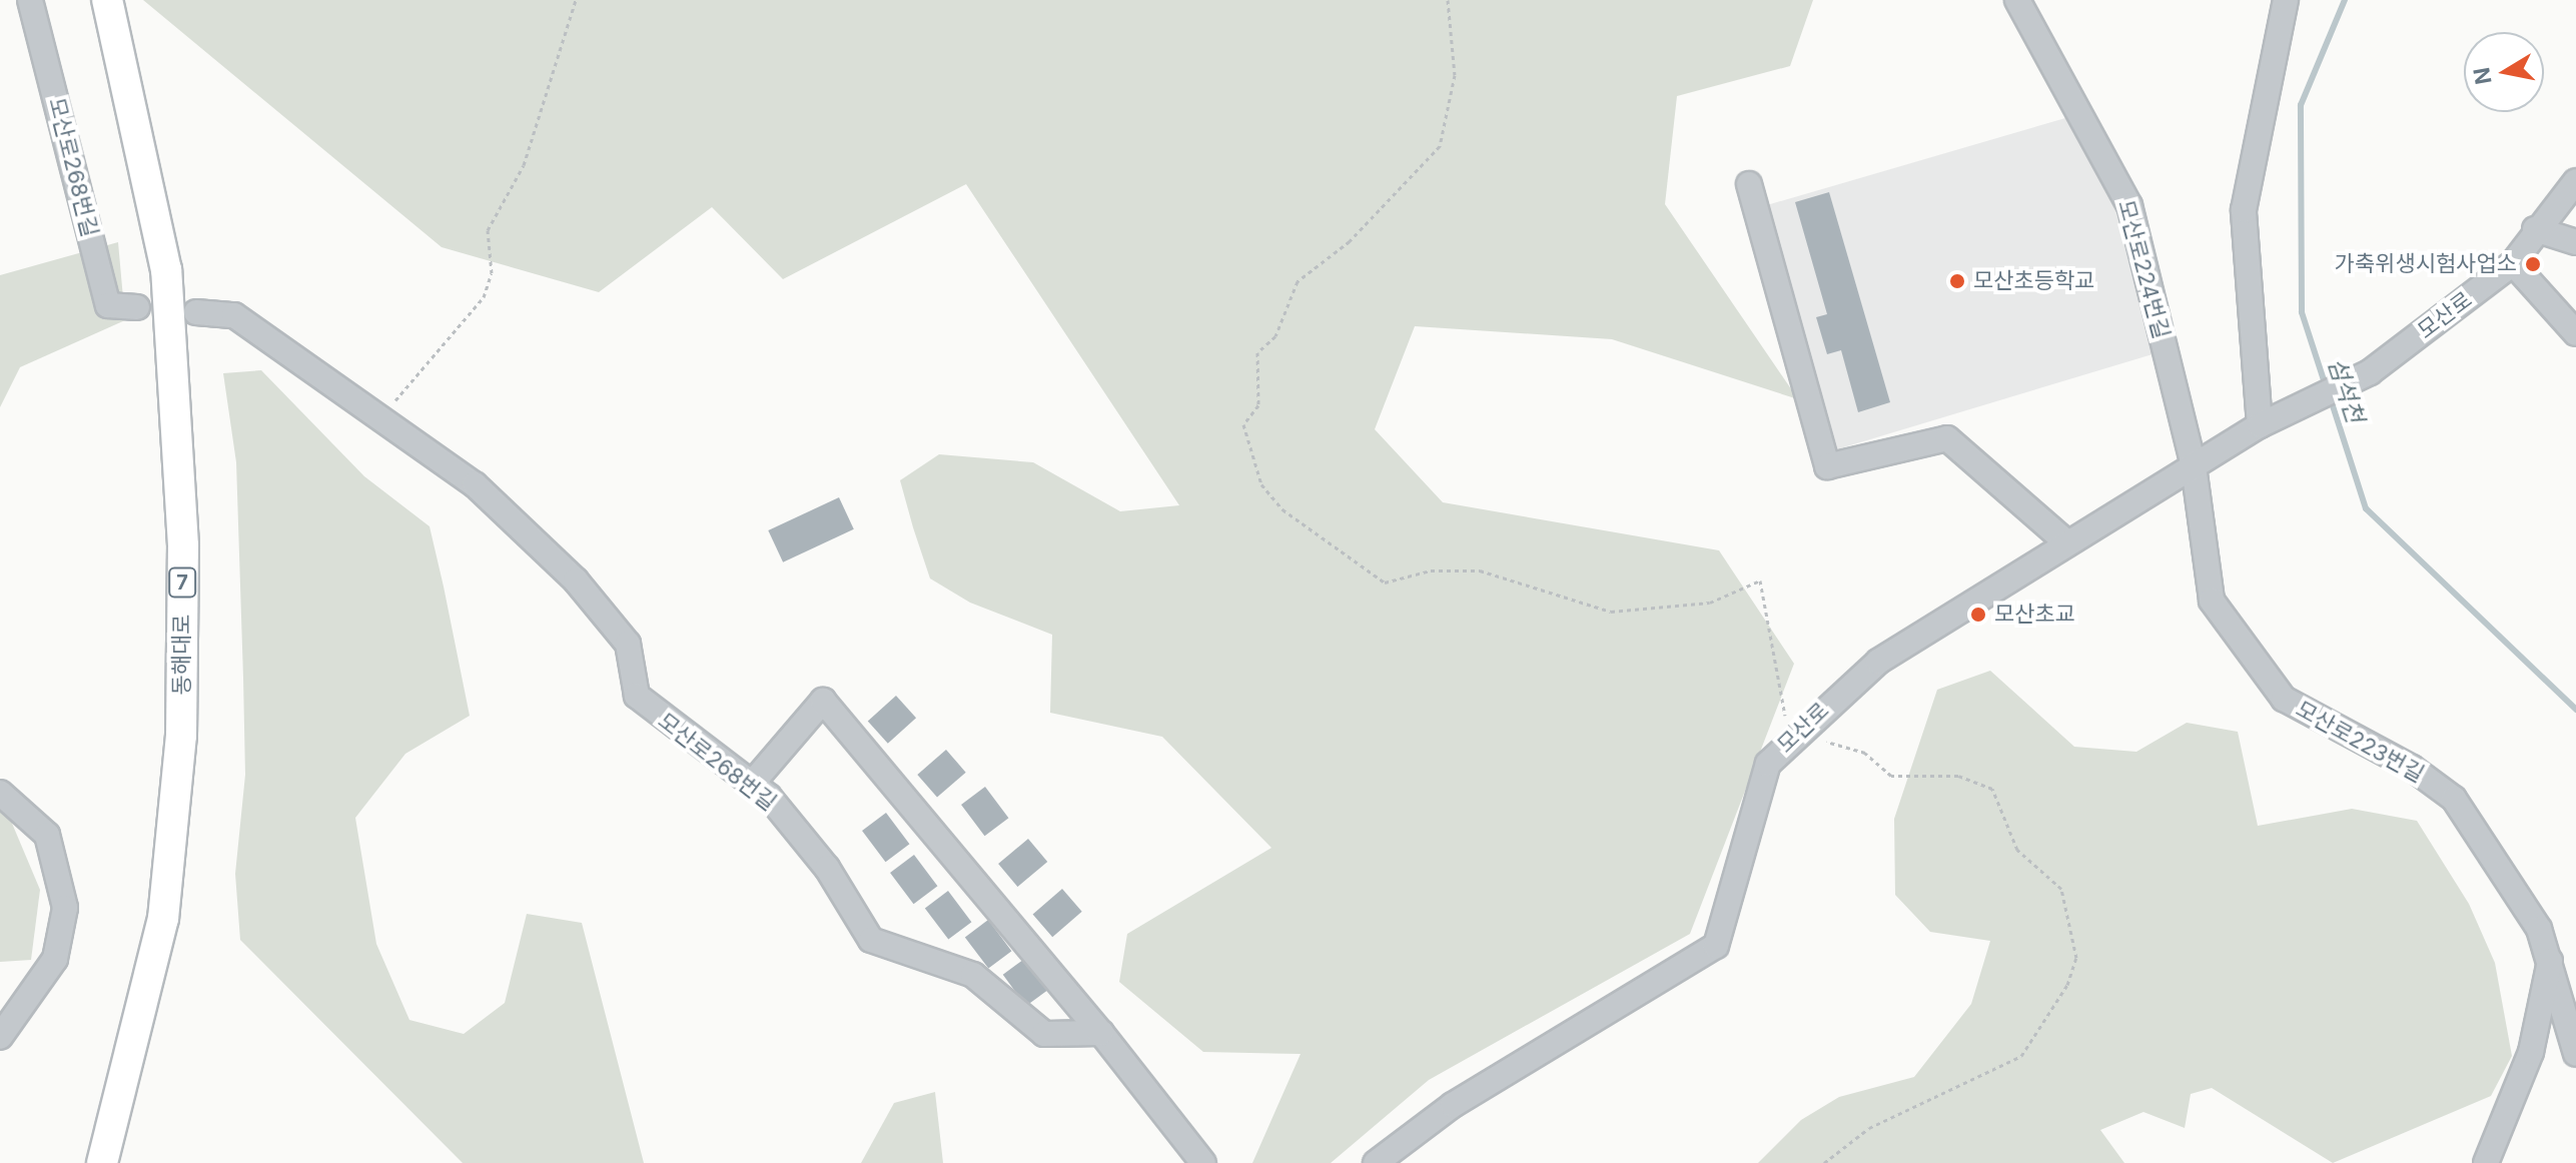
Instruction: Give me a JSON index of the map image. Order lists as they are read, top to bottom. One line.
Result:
{"streets":{"main road":["7","동해대로"],"street":["모산로268번길","모산로224번길","모산로","모산로223번길"]},"crossings":[["모산로224번길","모산로"],["모산로224번길","모산로223번길"],["모산로","모산로223번길"]],"water":["섬석천"],"places":["가축위생시험사업소","모산초등학교","모산초교"],"north":"left"}
